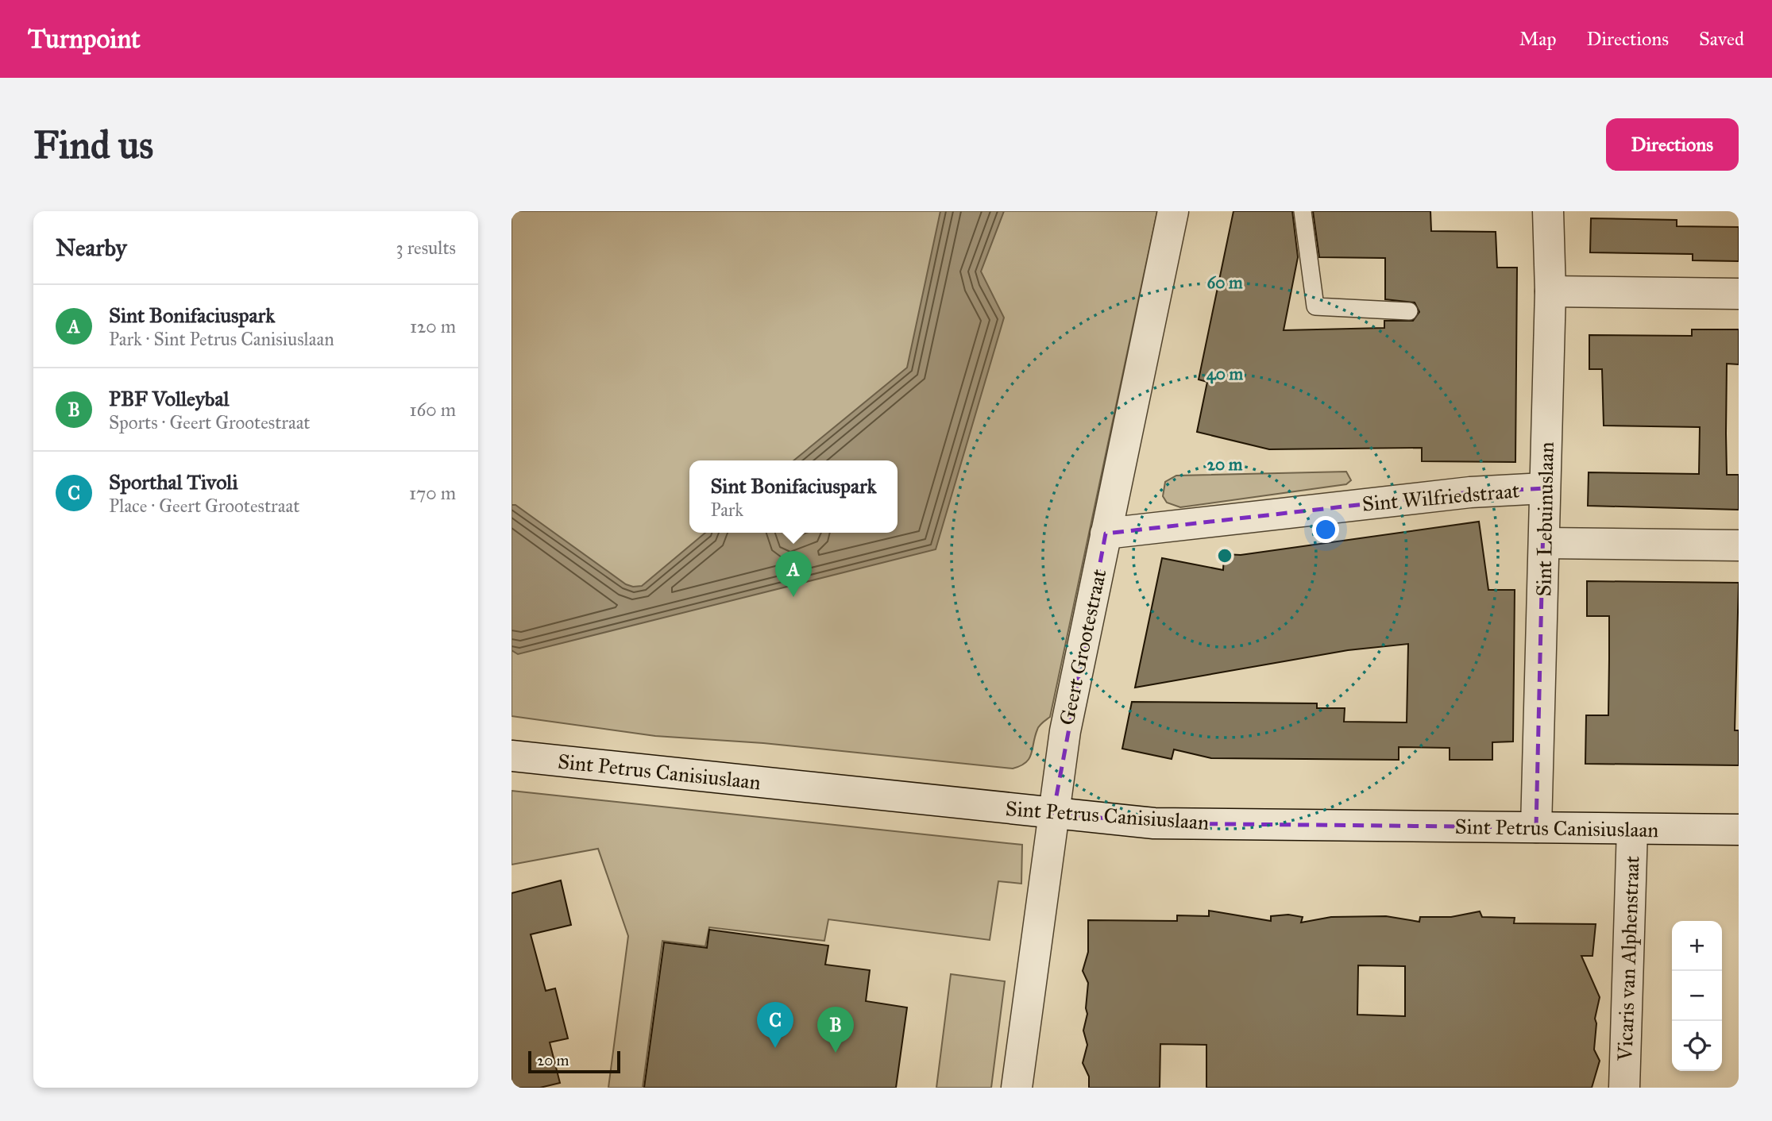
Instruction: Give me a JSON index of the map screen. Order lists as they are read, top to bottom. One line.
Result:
{"streets":{"street":["Sint Wilfriedstraat","Sint Lebuinuslaan","Geert Grootestraat","Sint Petrus Canisiuslaan","Vicaris van Alphenstraat"]},"crossings":[["Sint Wilfriedstraat","Sint Lebuinuslaan"],["Sint Wilfriedstraat","Geert Grootestraat"],["Sint Lebuinuslaan","Sint Petrus Canisiuslaan"],["Geert Grootestraat","Sint Petrus Canisiuslaan"],["Sint Petrus Canisiuslaan","Vicaris van Alphenstraat"]],"scale_bar":"20 m","page":{"header":"Turnpoint","nav":["Map","Directions","Saved"],"buttons":"Directions","title":"Find us","heading":["Nearby","3 results"],"list":[{"mark":"A","name":"Sint Bonifaciuspark","note":"Park · Sint Petrus Canisiuslaan","value":"120 m"},{"mark":"B","name":"PBF Volleybal","note":"Sports · Geert Grootestraat","value":"160 m"},{"mark":"C","name":"Sporthal Tivoli","note":"Place · Geert Grootestraat","value":"170 m"}],"popup":["Sint Bonifaciuspark","Park"],"pins":["A","C","B"],"map_buttons":["+","−"],"scale":"20 m"},"rings":["60 m","40 m","20 m"]}
